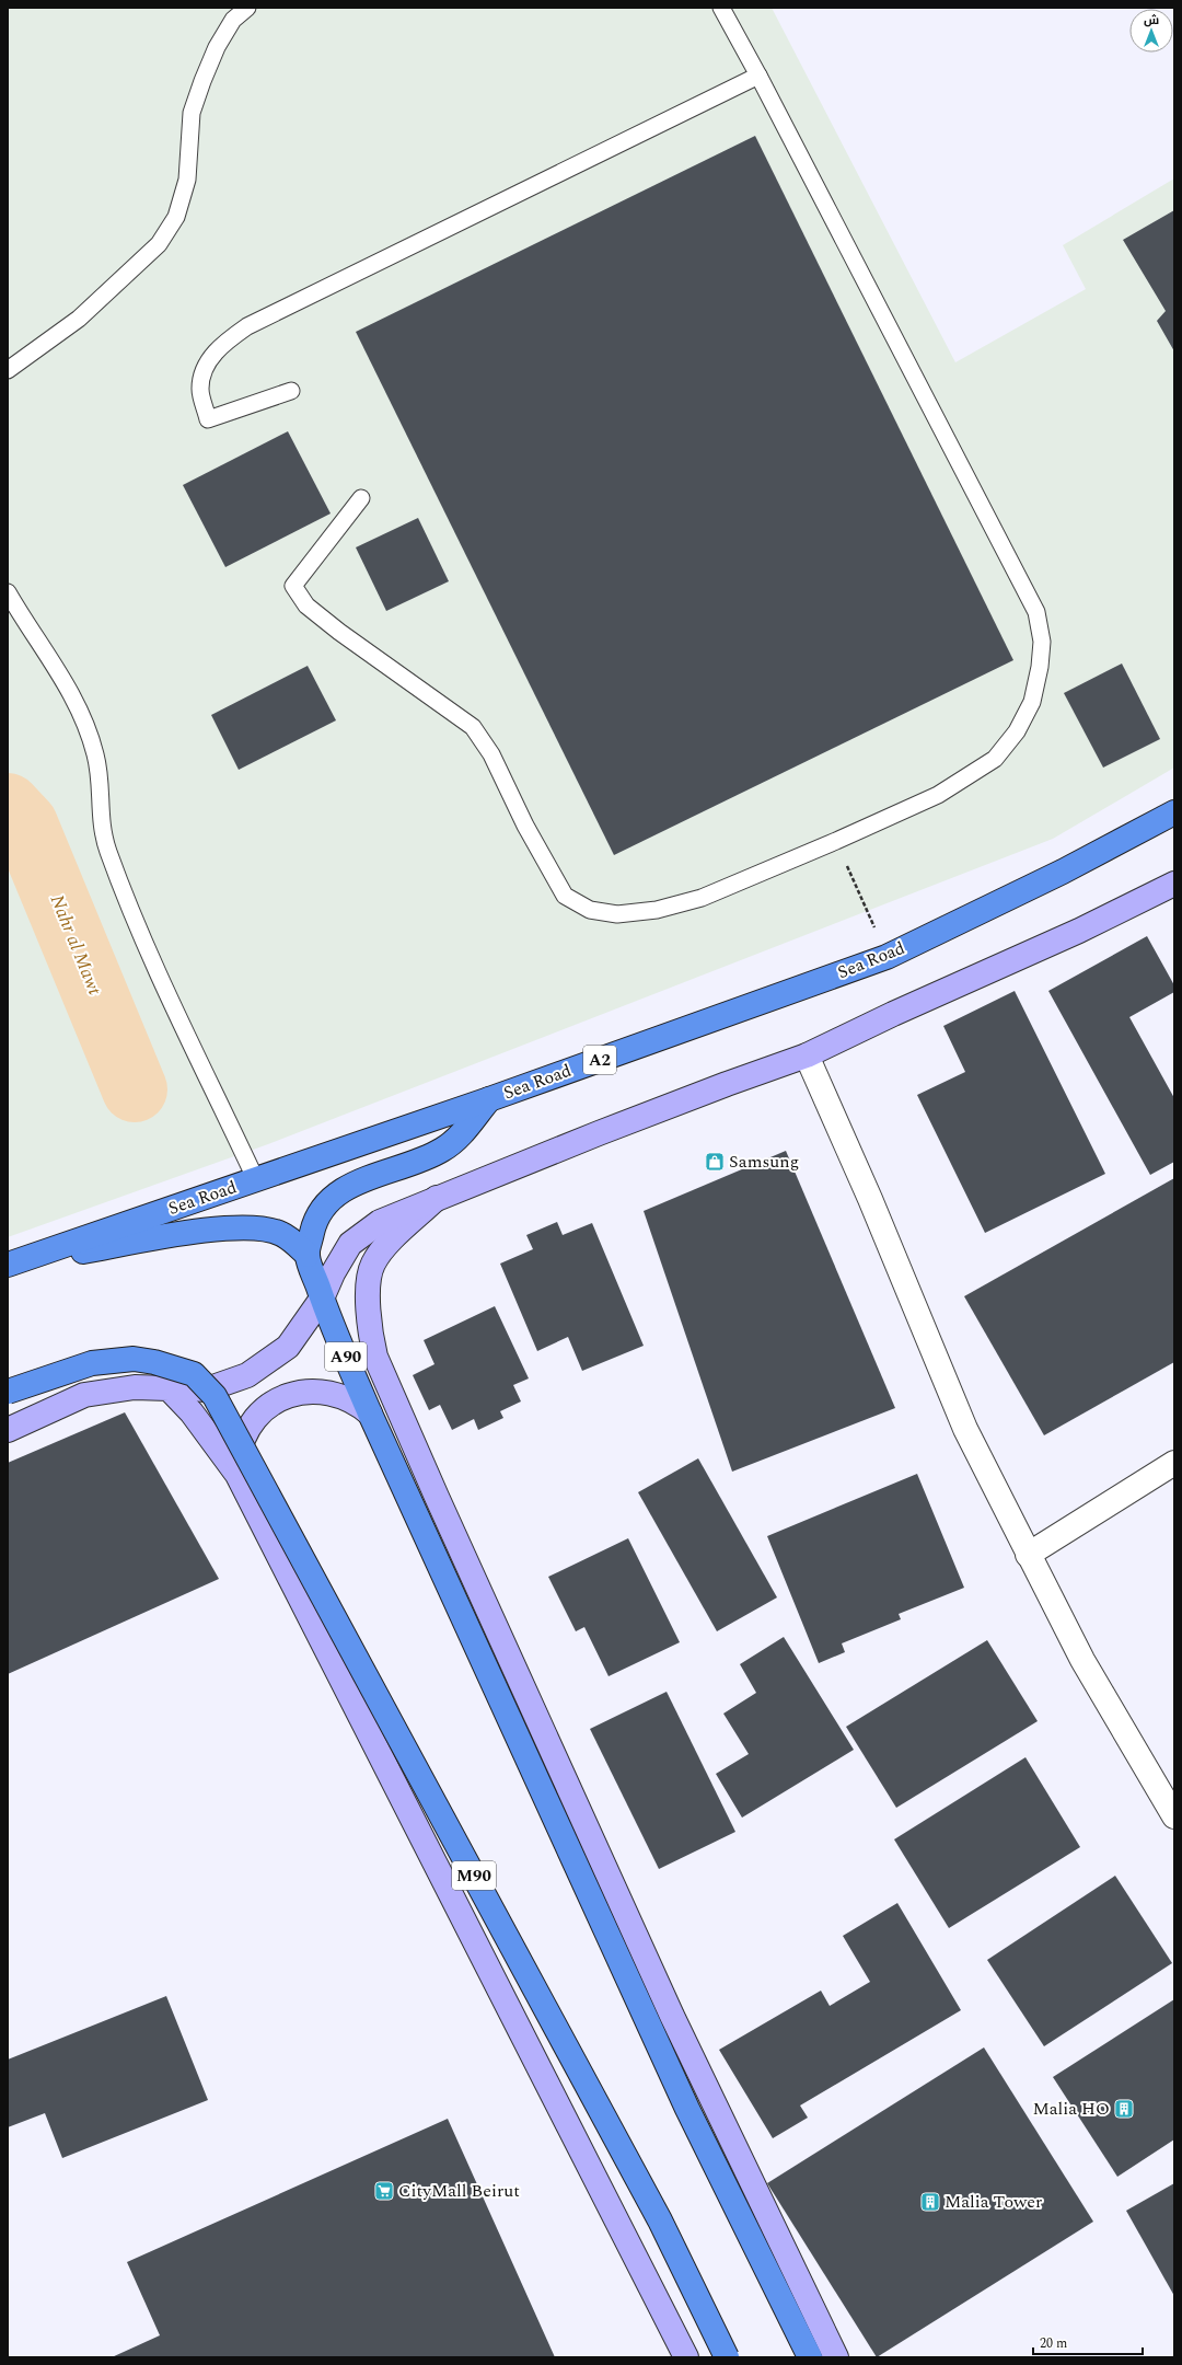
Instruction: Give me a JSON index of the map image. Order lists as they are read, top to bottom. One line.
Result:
{"streets":{"highway":["Sea Road","A2","A90","M90"]},"water":["Nahr al Mawt"],"places":{"shop":["Samsung"],"building":["Malia HO","Malia Tower"],"supermarket":["CityMall Beirut"]},"scale_bar":"20 m","north":"top"}
